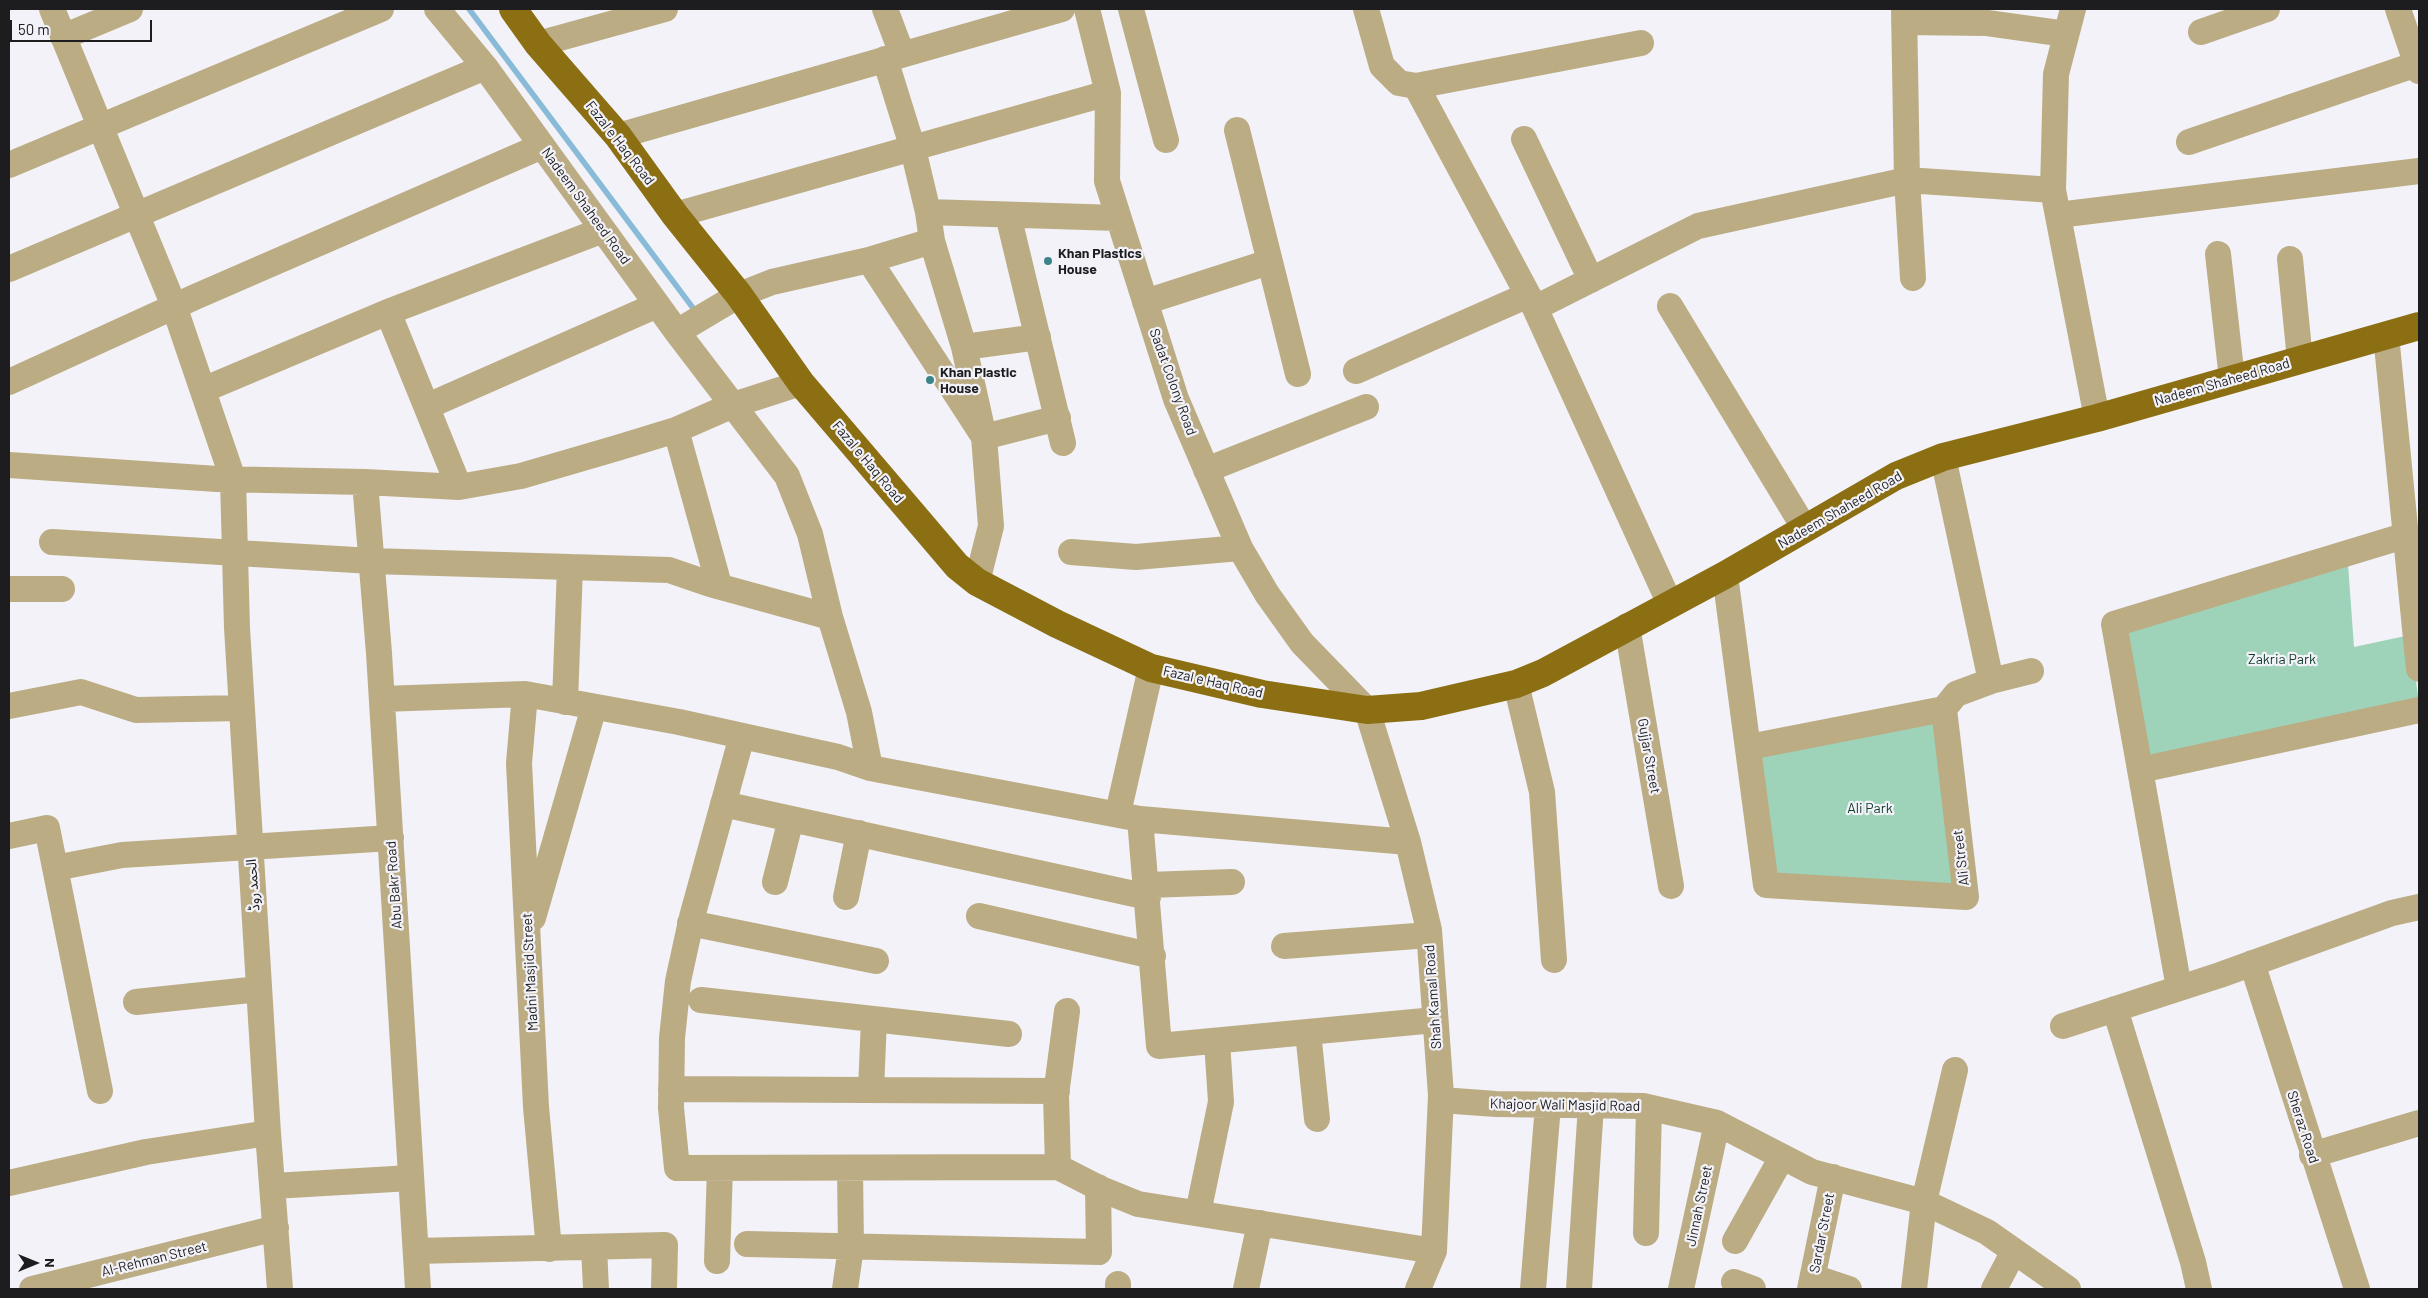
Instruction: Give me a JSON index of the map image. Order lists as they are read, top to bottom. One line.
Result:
{"streets":{"main road":["Fazal e Haq Road","Nadeem Shaheed Road"],"street":["Sadat Colony Road","Gujjar Street","Ali Street","الحمد روڈ","Abu Bakr Road","Madni Masjid Street","Shah Kamal Road","Khajoor Wali Masjid Road","Sheraz Road","Jinnah Street","Sardar Street","Al-Rehman Street"]},"crossings":[["Fazal e Haq Road","Nadeem Shaheed Road"],["Fazal e Haq Road","Sadat Colony Road"],["Fazal e Haq Road","Shah Kamal Road"],["Nadeem Shaheed Road","Sadat Colony Road"],["Nadeem Shaheed Road","Gujjar Street"],["Nadeem Shaheed Road","Ali Street"],["Nadeem Shaheed Road","Shah Kamal Road"],["Sadat Colony Road","Shah Kamal Road"],["الحمد روڈ","Al-Rehman Street"],["Shah Kamal Road","Khajoor Wali Masjid Road"],["Khajoor Wali Masjid Road","Jinnah Street"],["Khajoor Wali Masjid Road","Sardar Street"]],"parks":["Zakria Park","Ali Park"],"places":["Khan Plastics House","Khan Plastic House"],"scale_bar":"50 m","north":"right"}
